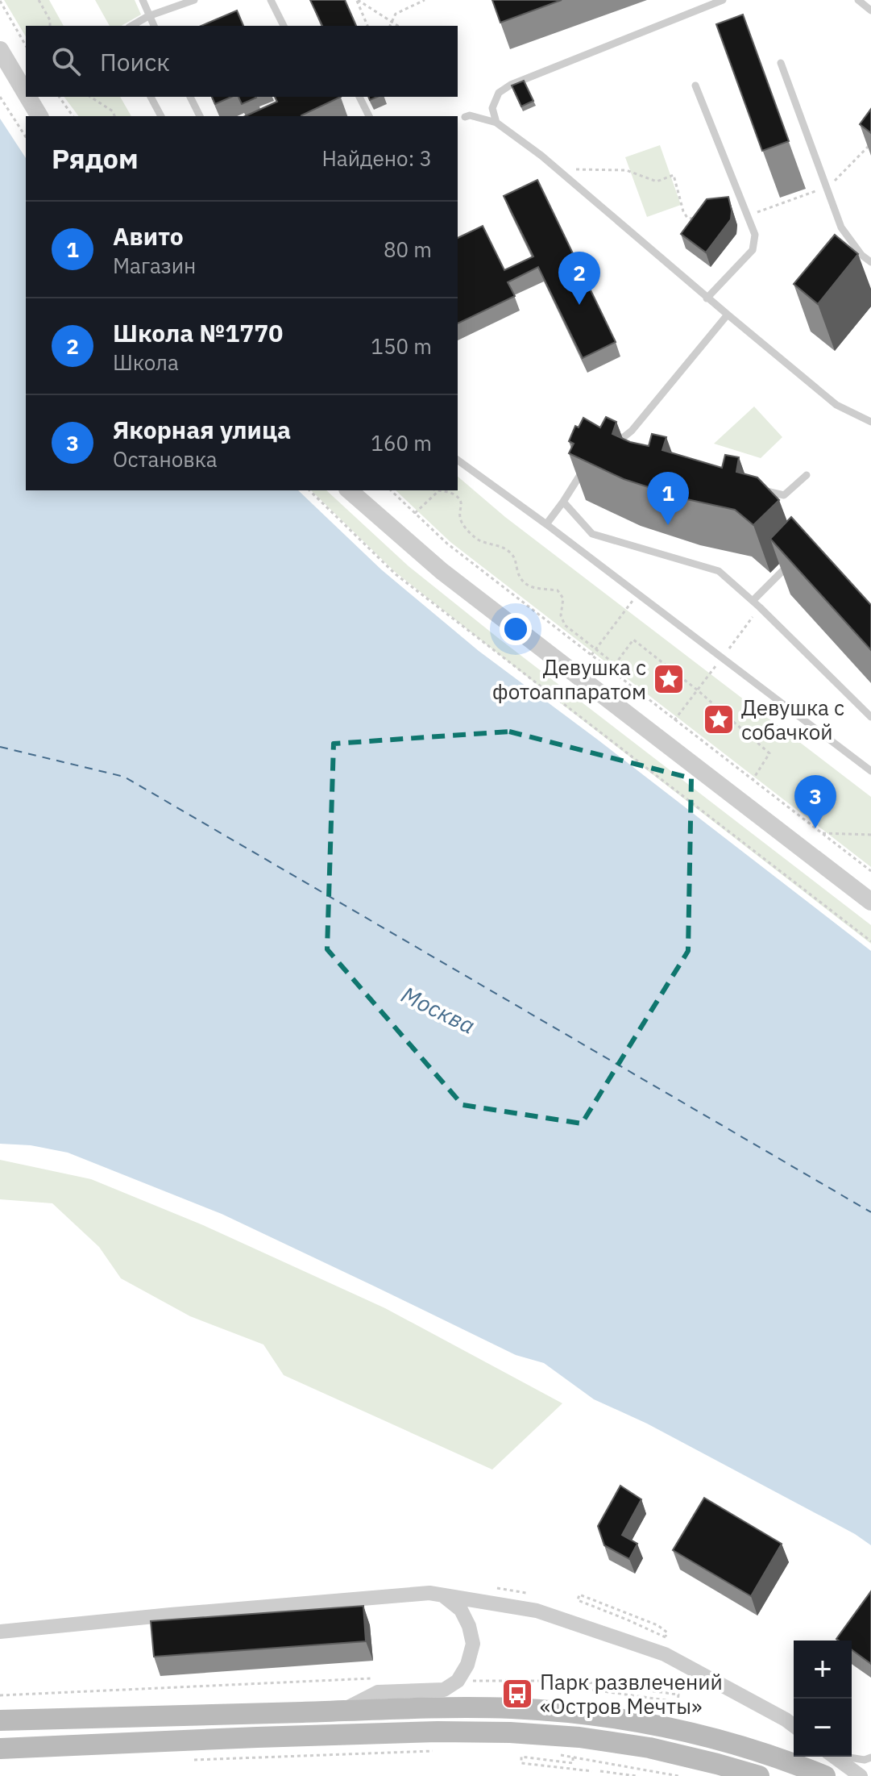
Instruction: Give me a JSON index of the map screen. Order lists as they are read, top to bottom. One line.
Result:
{"water":["Москва"],"places":{"place":["Девушка с фотоаппаратом","Девушка с собачкой"],"bus stop":["Парк развлечений «Остров Мечты»"]},"page":{"search":"Поиск","heading":["Рядом","Найдено: 3"],"list":[{"mark":"1","name":"Авито","note":"Магазин","value":"80 m"},{"mark":"2","name":"Школа №1770","note":"Школа","value":"150 m"},{"mark":"3","name":"Якорная улица","note":"Остановка","value":"160 m"}],"pins":["2","1","3"],"map_buttons":["+","−"]}}
